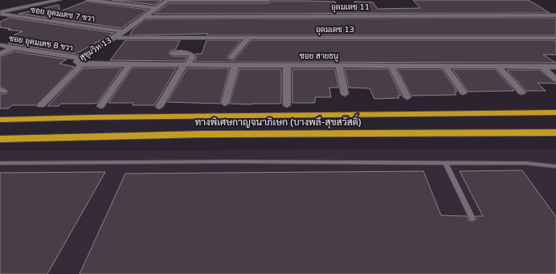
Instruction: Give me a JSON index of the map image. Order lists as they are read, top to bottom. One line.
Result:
{"streets":{"highway":["ทางพิเศษกาญจนาภิเษก (บางพลี-สุขสวัสดิ์)"],"street":["อุดมเดช 11","ซอย อุดมเดช 7 ขวา","อุดมเดช 13","ซอย อุดมเดช 8 ขวา","สุขุมวิท 13","ซอย สายธนู"]},"crossings":[["อุดมเดช 11","สุขุมวิท 13"],["ซอย อุดมเดช 7 ขวา","สุขุมวิท 13"],["อุดมเดช 13","สุขุมวิท 13"],["ซอย อุดมเดช 8 ขวา","สุขุมวิท 13"],["ซอย อุดมเดช 8 ขวา","ซอย สายธนู"],["สุขุมวิท 13","ซอย สายธนู"]]}
